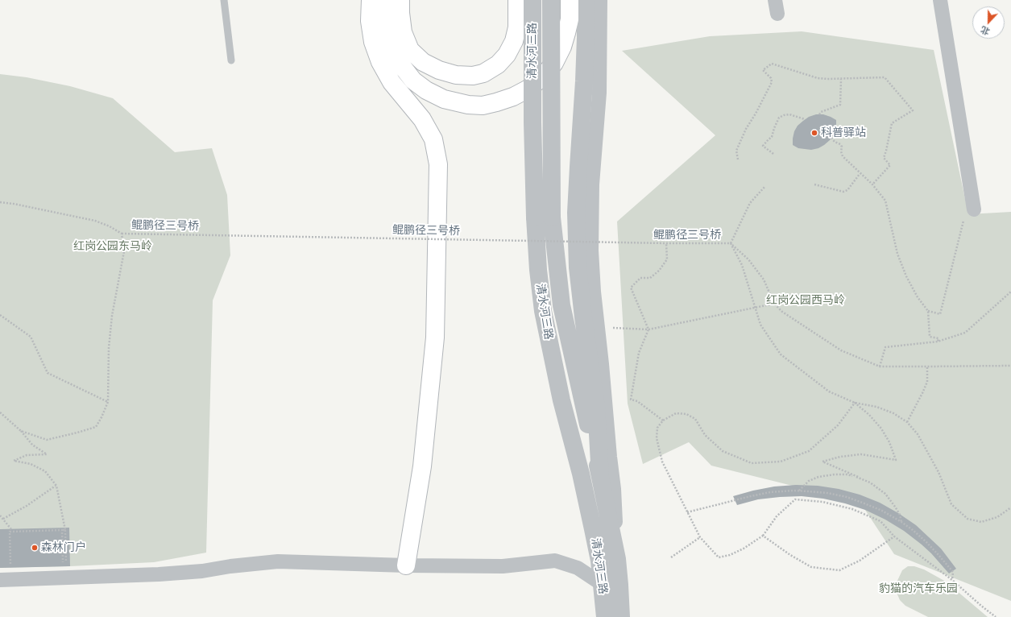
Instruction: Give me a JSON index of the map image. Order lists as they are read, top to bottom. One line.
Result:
{"streets":{"street":["清水河三路"],"path":["鲲鹏径三号桥"]},"parks":["红岗公园东马岭","红岗公园西马岭","豹猫的汽车乐园"],"places":["科普驿站","森林门户"],"north":"bottom"}
